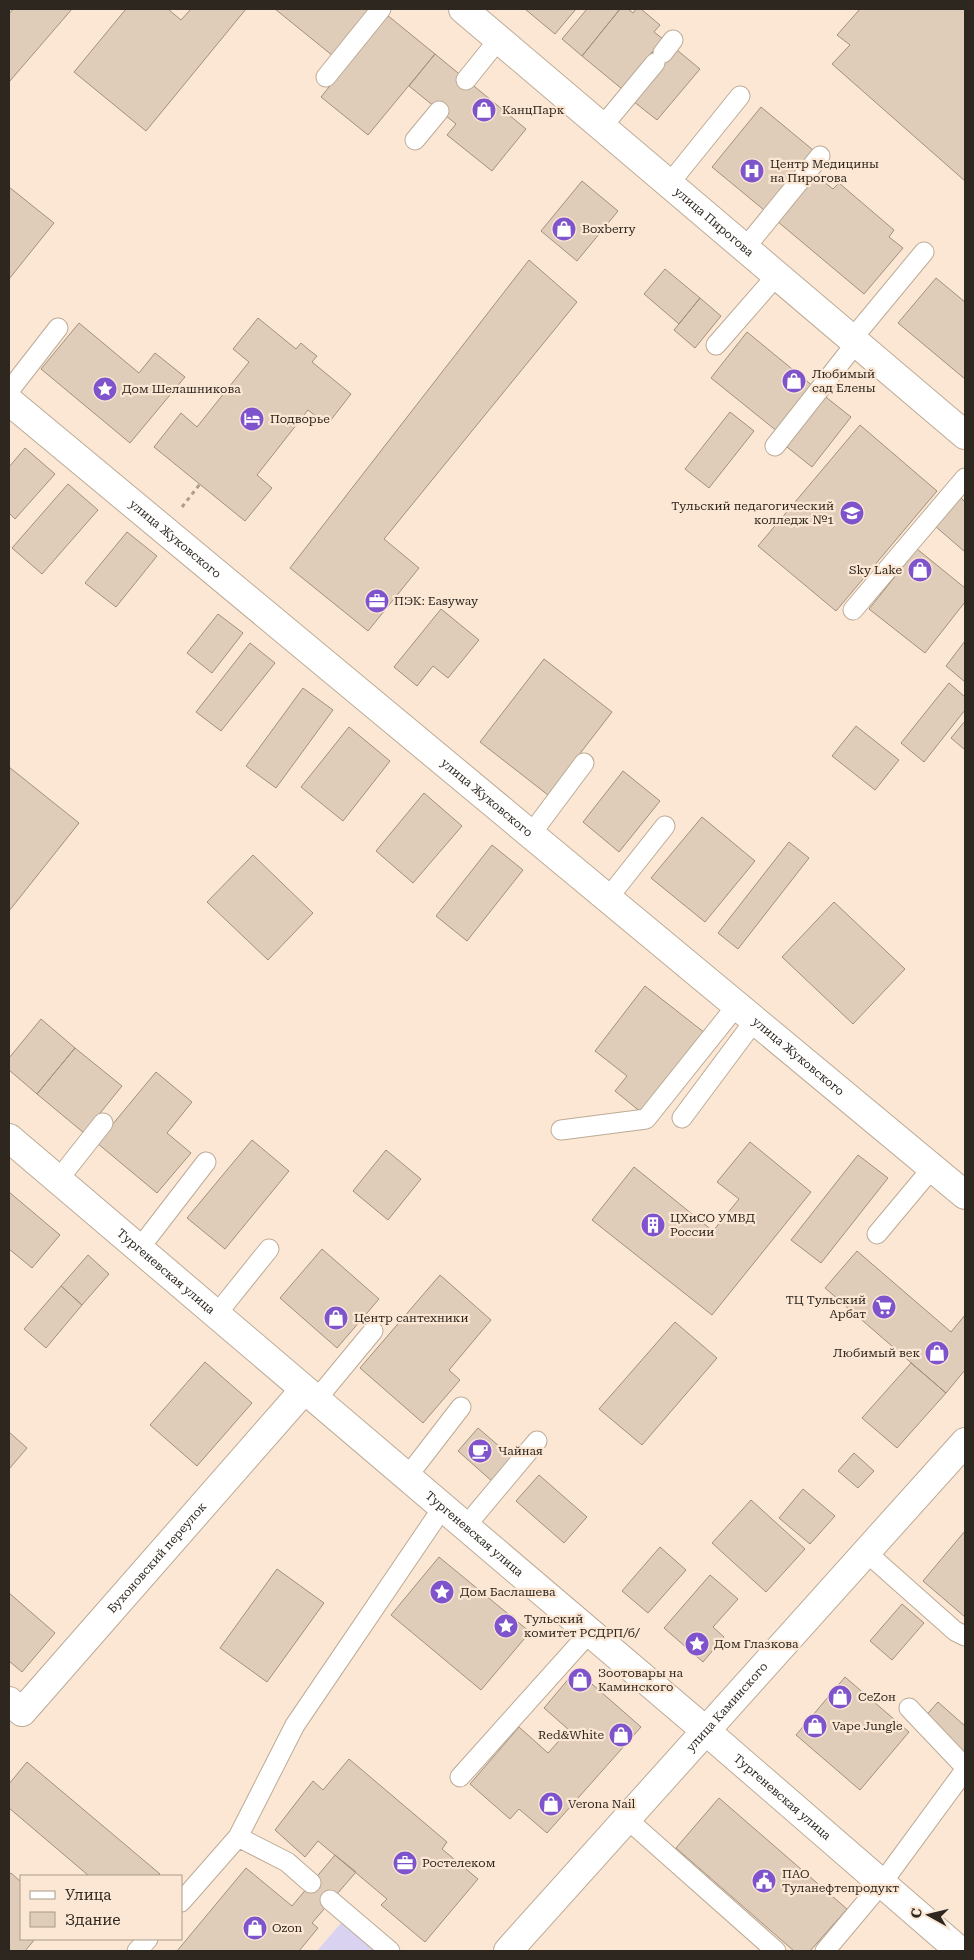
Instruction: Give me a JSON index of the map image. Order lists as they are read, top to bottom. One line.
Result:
{"streets":{"street":["улица Пирогова","улица Жуковского","Тургеневская улица","Бухоновский переулок","улица Каминского"]},"crossings":[["Тургеневская улица","Бухоновский переулок"],["Тургеневская улица","улица Каминского"]],"places":{"shop":["КанцПарк","Boxberry","Любимый сад Елены","Sky Lake","Центр сантехники","Любимый век","Зоотовары на Каминского","СеZон","Vape Jungle","Red&White","Verona Nail","Ozon"],"hospital":["Центр Медицины на Пирогова"],"place":["Дом Шелашникова","Дом Баслашева","Тульский комитет РСДРП/б/","Дом Глазкова"],"hotel":["Подворье"],"school or university":["Тульский педагогический колледж №1"],"office":["ПЭК: Easyway","Ростелеком"],"building":["ЦХиСО УМВД России"],"supermarket":["ТЦ Тульский Арбат"],"cafe":["Чайная"],"public building":["ПАО Туланефтепродукт"]},"legend":["Улица","Здание"],"north":"left"}
